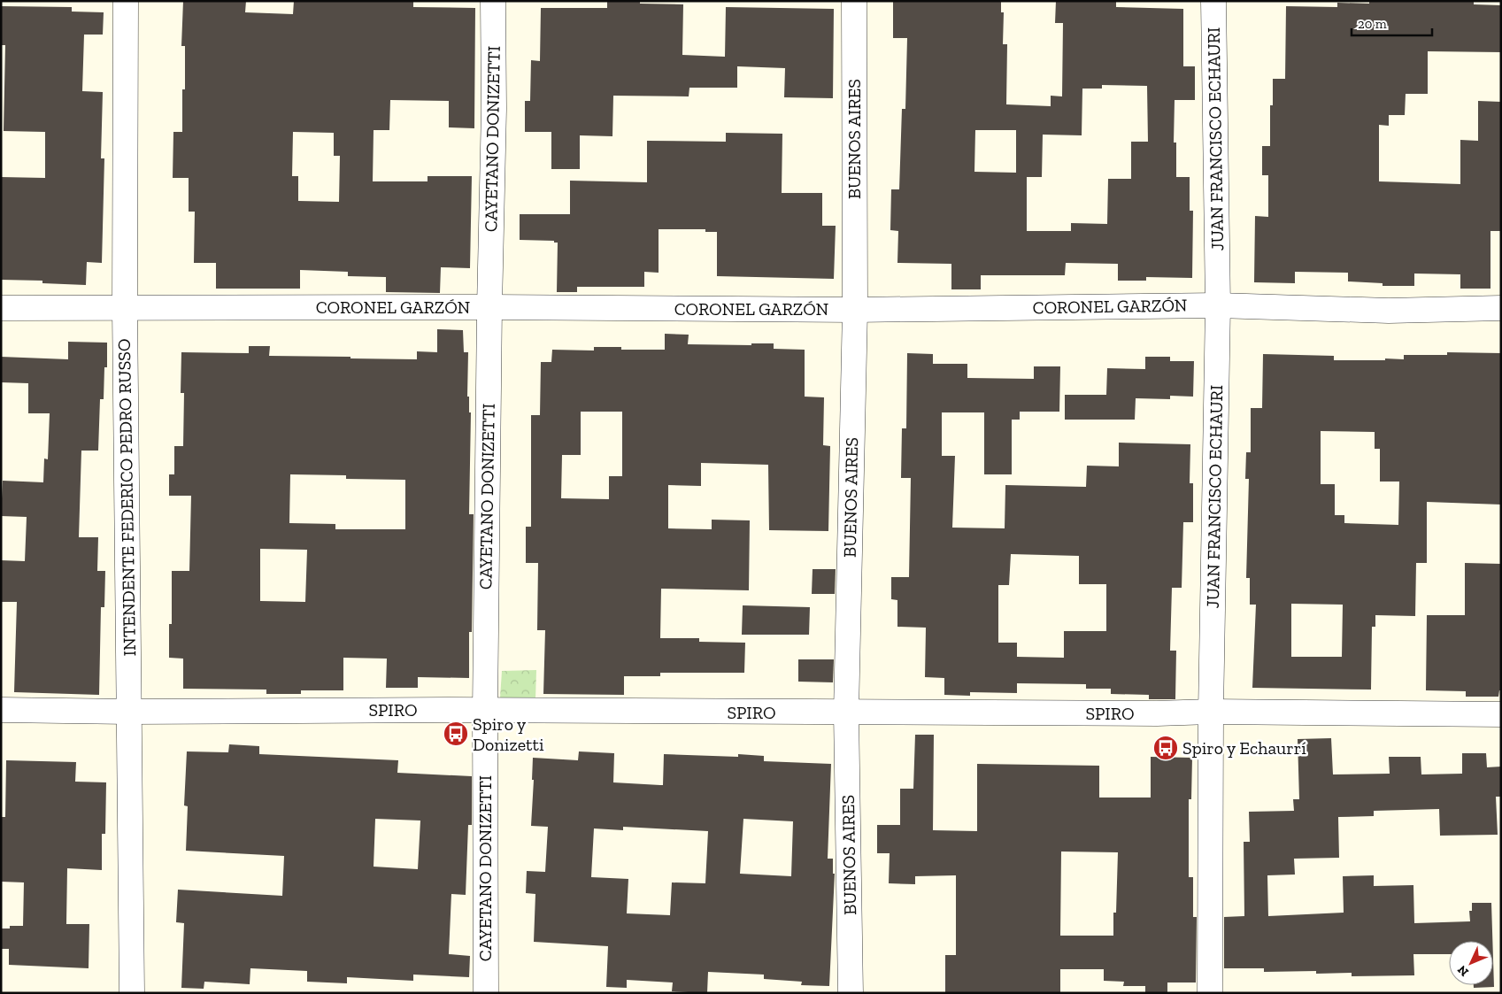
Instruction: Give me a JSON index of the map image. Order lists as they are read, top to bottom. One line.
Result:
{"streets":{"street":["CAYETANO DONIZETTI","BUENOS AIRES","JUAN FRANCISCO ECHAURI","CORONEL GARZÓN","INTENDENTE FEDERICO PEDRO RUSSO","SPIRO"]},"crossings":[["CAYETANO DONIZETTI","CORONEL GARZÓN"],["CAYETANO DONIZETTI","SPIRO"],["BUENOS AIRES","CORONEL GARZÓN"],["BUENOS AIRES","SPIRO"],["JUAN FRANCISCO ECHAURI","CORONEL GARZÓN"],["JUAN FRANCISCO ECHAURI","SPIRO"],["CORONEL GARZÓN","INTENDENTE FEDERICO PEDRO RUSSO"],["INTENDENTE FEDERICO PEDRO RUSSO","SPIRO"]],"places":{"bus stop":["Spiro y Donizetti","Spiro y Echaurrí"]},"scale_bar":"20 m","north":"bottom left"}
